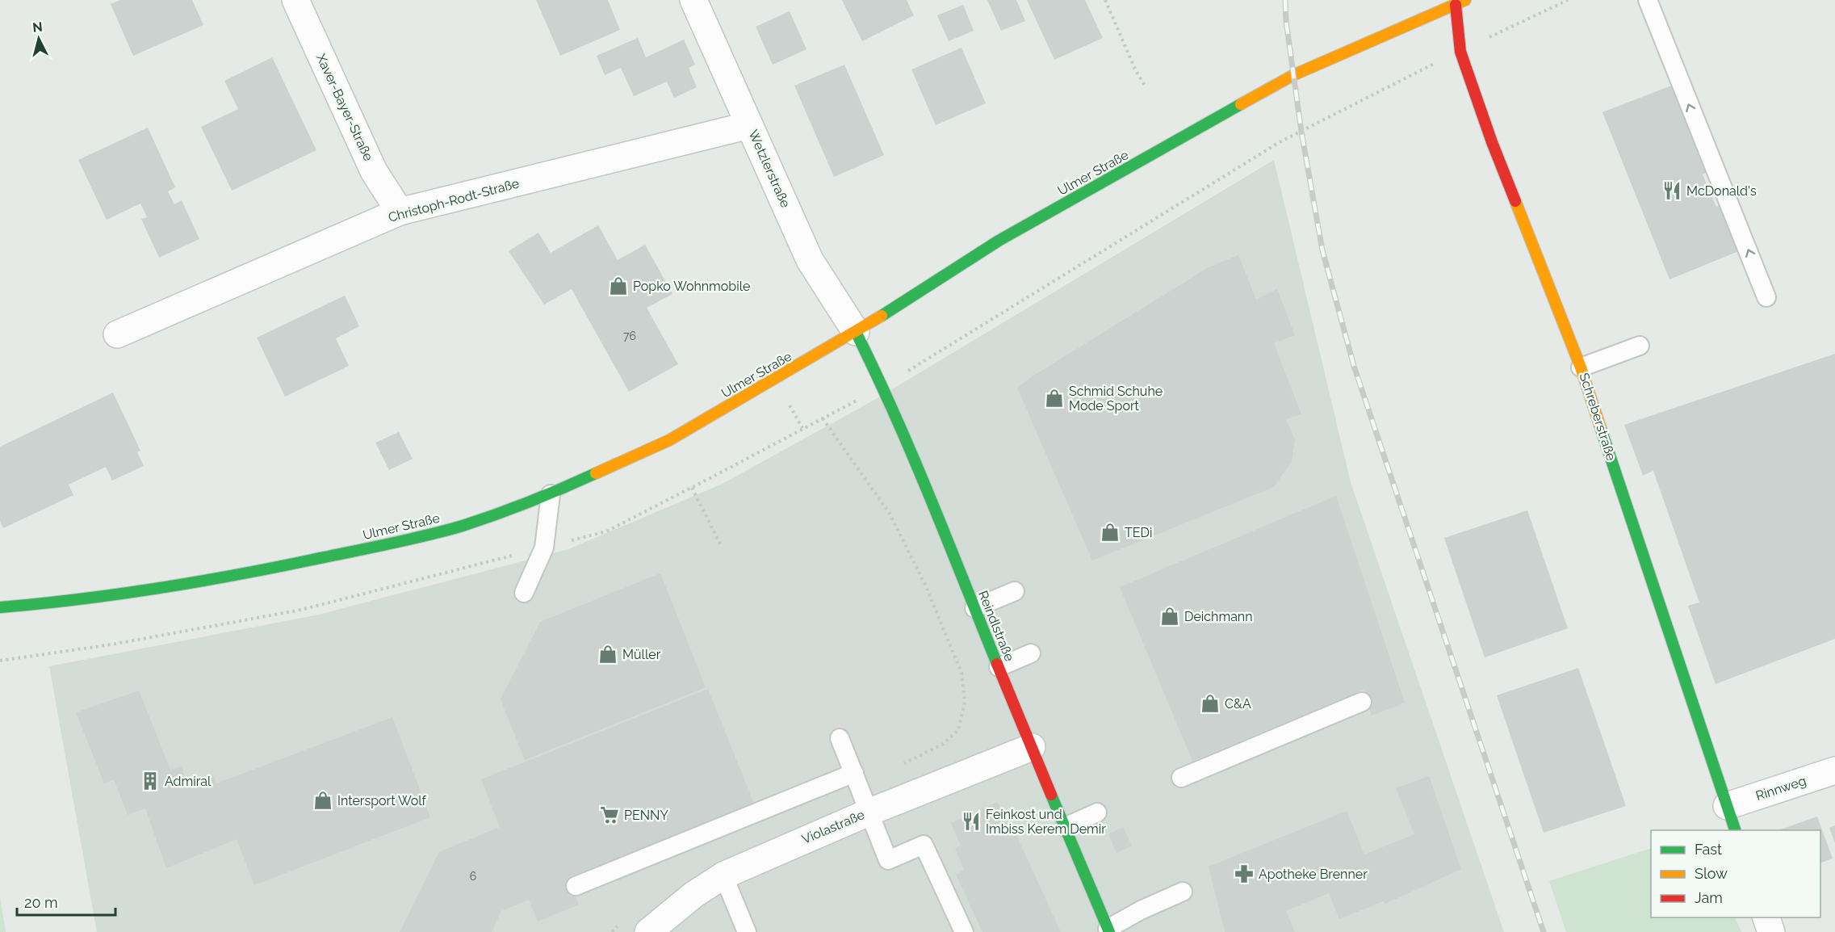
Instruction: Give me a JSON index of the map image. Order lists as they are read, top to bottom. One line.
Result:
{"streets":{"main road":["Ulmer Straße","Schreberstraße","Reindlstraße"],"street":["Xaver-Bayer-Straße","Wetzlerstraße","Christoph-Rodt-Straße","Rinnweg","Violastraße"]},"crossings":[["Xaver-Bayer-Straße","Christoph-Rodt-Straße"],["Wetzlerstraße","Ulmer Straße"],["Wetzlerstraße","Christoph-Rodt-Straße"],["Wetzlerstraße","Reindlstraße"],["Ulmer Straße","Schreberstraße"],["Ulmer Straße","Reindlstraße"],["Schreberstraße","Rinnweg"],["Reindlstraße","Violastraße"]],"places":{"restaurant":["McDonald's","Feinkost und Imbiss Kerem Demir"],"shop":["Popko Wohnmobile","Schmid Schuhe Mode Sport","TEDi","Deichmann","Müller","C&A","Intersport Wolf"],"building":["Admiral"],"supermarket":["PENNY"],"pharmacy":["Apotheke Brenner"]},"house_numbers":["76","6"],"legend":["Fast","Slow","Jam"],"scale_bar":"20 m","north":"top"}
